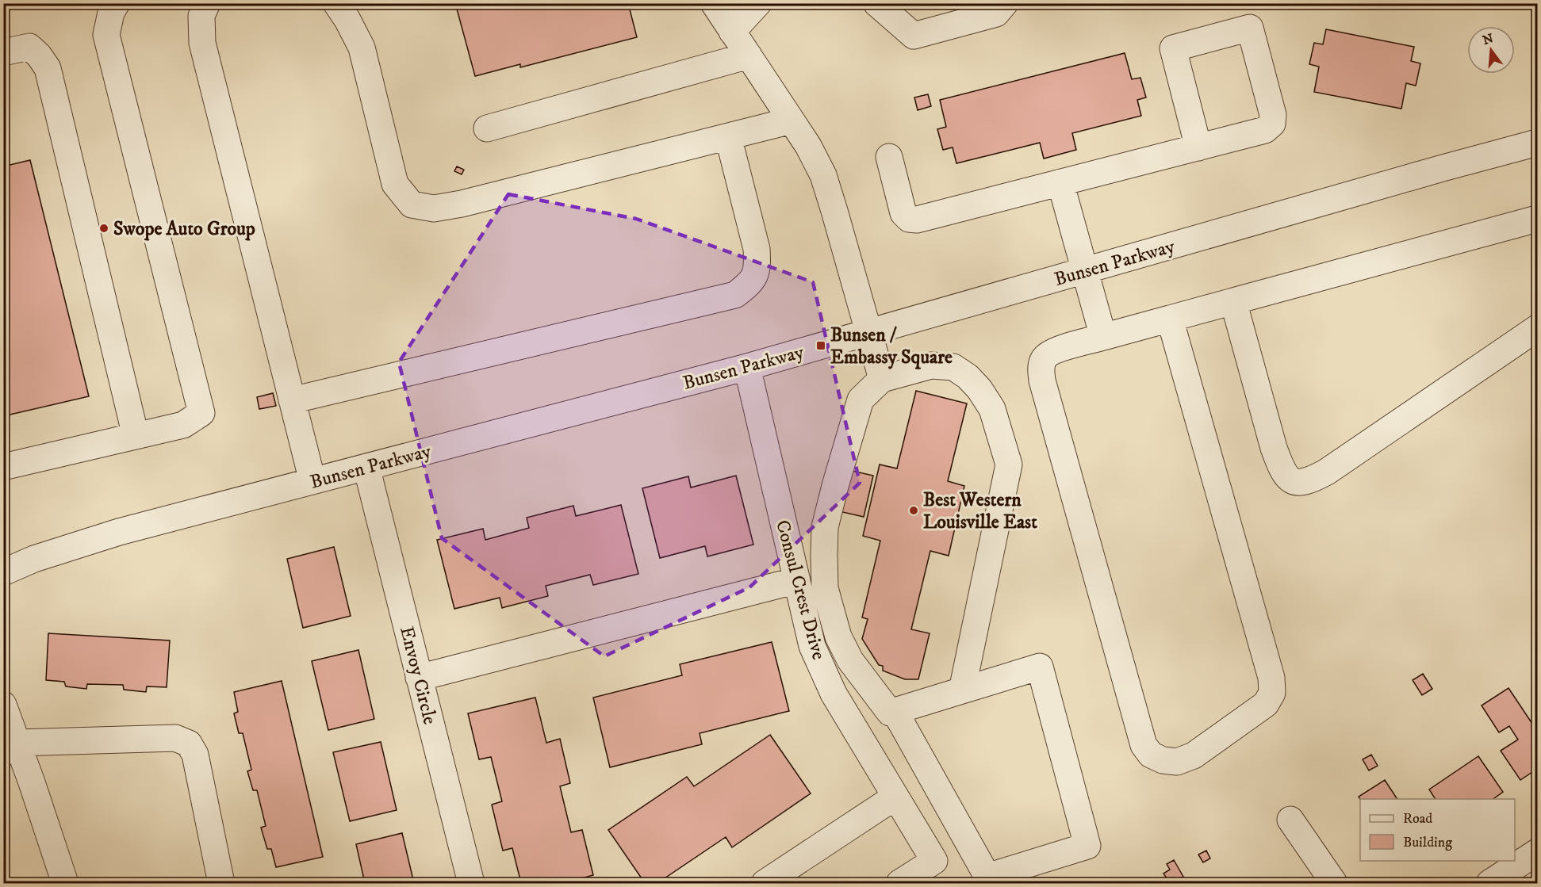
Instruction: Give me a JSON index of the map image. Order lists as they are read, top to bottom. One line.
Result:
{"streets":{"street":["Bunsen Parkway","Consul Crest Drive","Envoy Circle"]},"crossings":[["Bunsen Parkway","Consul Crest Drive"],["Bunsen Parkway","Envoy Circle"]],"places":{"other":["Swope Auto Group","Best Western Louisville East"],"transit":["Bunsen / Embassy Square"]},"legend":["Road","Building"],"north":"top"}
